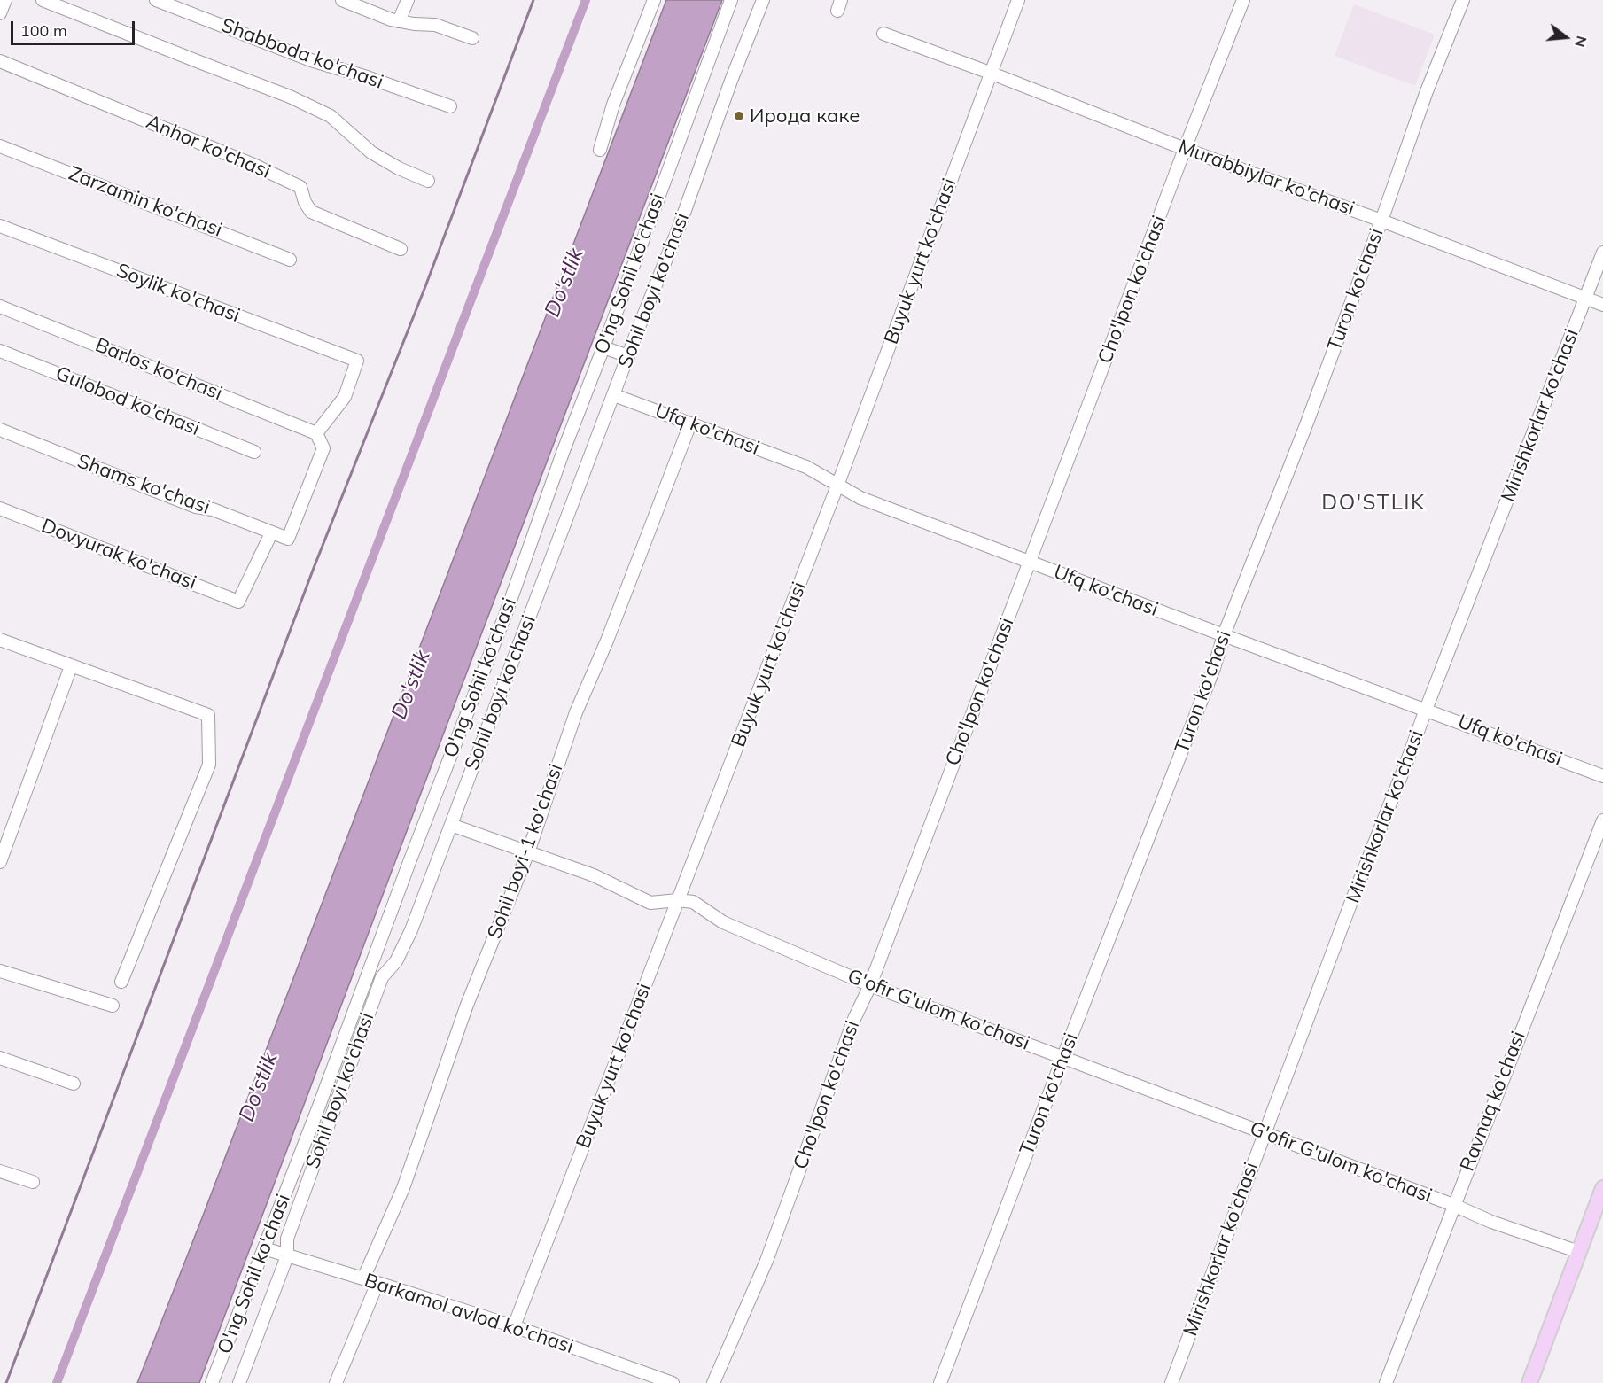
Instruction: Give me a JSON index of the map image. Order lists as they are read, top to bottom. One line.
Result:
{"streets":{"street":["Shabboda ko'chasi","Anhor ko'chasi","Murabbiylar ko'chasi","Zarzamin ko'chasi","Buyuk yurt ko'chasi","O'ng Sohil ko'chasi","Cho'lpon ko'chasi","Turon ko'chasi","Sohil boyi ko'chasi","Soylik ko'chasi","Barlos ko'chasi","Gulobod ko'chasi","Mirishkorlar ko'chasi","Ufq ko'chasi","Shams ko'chasi","Dovyurak ko'chasi","Sohil boyi-1 ko'chasi","G'ofir G'ulom ko'chasi","Ravnaq ko'chasi","Barkamol avlod ko'chasi"]},"crossings":[["Murabbiylar ko'chasi","Buyuk yurt ko'chasi"],["Murabbiylar ko'chasi","Cho'lpon ko'chasi"],["Murabbiylar ko'chasi","Turon ko'chasi"],["Murabbiylar ko'chasi","Mirishkorlar ko'chasi"],["Buyuk yurt ko'chasi","Ufq ko'chasi"],["Buyuk yurt ko'chasi","G'ofir G'ulom ko'chasi"],["Buyuk yurt ko'chasi","Barkamol avlod ko'chasi"],["O'ng Sohil ko'chasi","Barkamol avlod ko'chasi"],["Cho'lpon ko'chasi","Ufq ko'chasi"],["Cho'lpon ko'chasi","G'ofir G'ulom ko'chasi"],["Turon ko'chasi","Ufq ko'chasi"],["Turon ko'chasi","G'ofir G'ulom ko'chasi"],["Sohil boyi ko'chasi","Ufq ko'chasi"],["Sohil boyi ko'chasi","G'ofir G'ulom ko'chasi"],["Sohil boyi ko'chasi","Barkamol avlod ko'chasi"],["Soylik ko'chasi","Barlos ko'chasi"],["Soylik ko'chasi","Shams ko'chasi"],["Barlos ko'chasi","Shams ko'chasi"],["Mirishkorlar ko'chasi","Ufq ko'chasi"],["Mirishkorlar ko'chasi","G'ofir G'ulom ko'chasi"],["Ufq ko'chasi","Sohil boyi-1 ko'chasi"],["Shams ko'chasi","Dovyurak ko'chasi"],["Sohil boyi-1 ko'chasi","G'ofir G'ulom ko'chasi"],["Sohil boyi-1 ko'chasi","Barkamol avlod ko'chasi"],["G'ofir G'ulom ko'chasi","Ravnaq ko'chasi"]],"districts":["DO'STLIK"],"water":["Do'stlik"],"places":["Ирода каке"],"scale_bar":"100 m","north":"right"}
